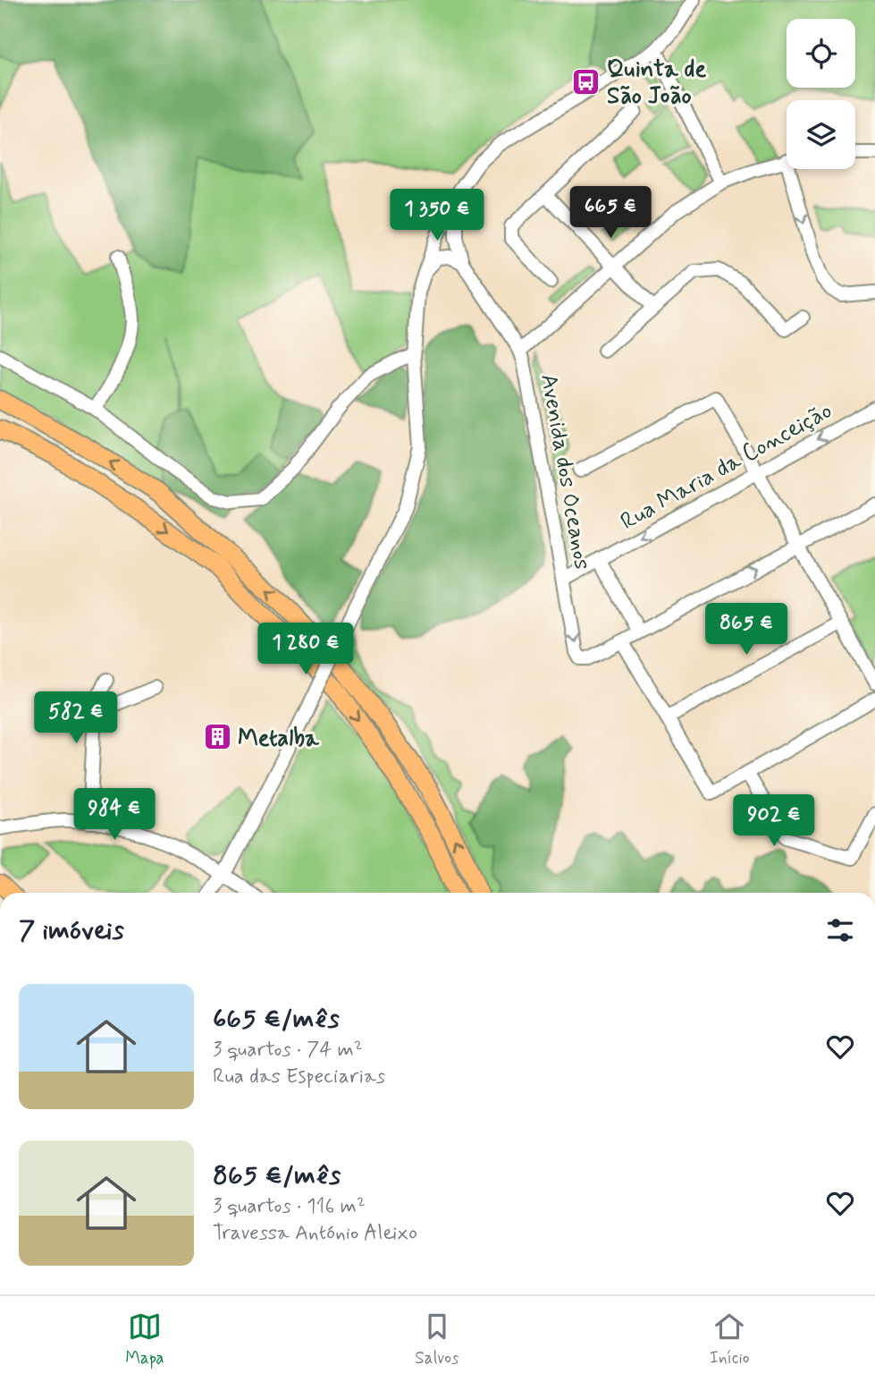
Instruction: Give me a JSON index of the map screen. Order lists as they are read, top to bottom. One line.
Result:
{"streets":{"street":["Rua Maria da Conceição","Avenida dos Oceanos"]},"crossings":[["Rua Maria da Conceição","Avenida dos Oceanos"]],"places":{"bus stop":["Quinta de São João"],"building":["Metalba"]},"page":{"price":["665 €","1 350 €","865 €","1 280 €","582 €","984 €","902 €"],"heading":"7 imóveis","list":[{"name":"665 €/mês","note":"3 quartos · 74 m² · Rua das Especiarias"},{"name":"865 €/mês","note":"3 quartos · 116 m² · Travessa António Aleixo"}],"tabs":["Mapa","Salvos","Início"]}}
